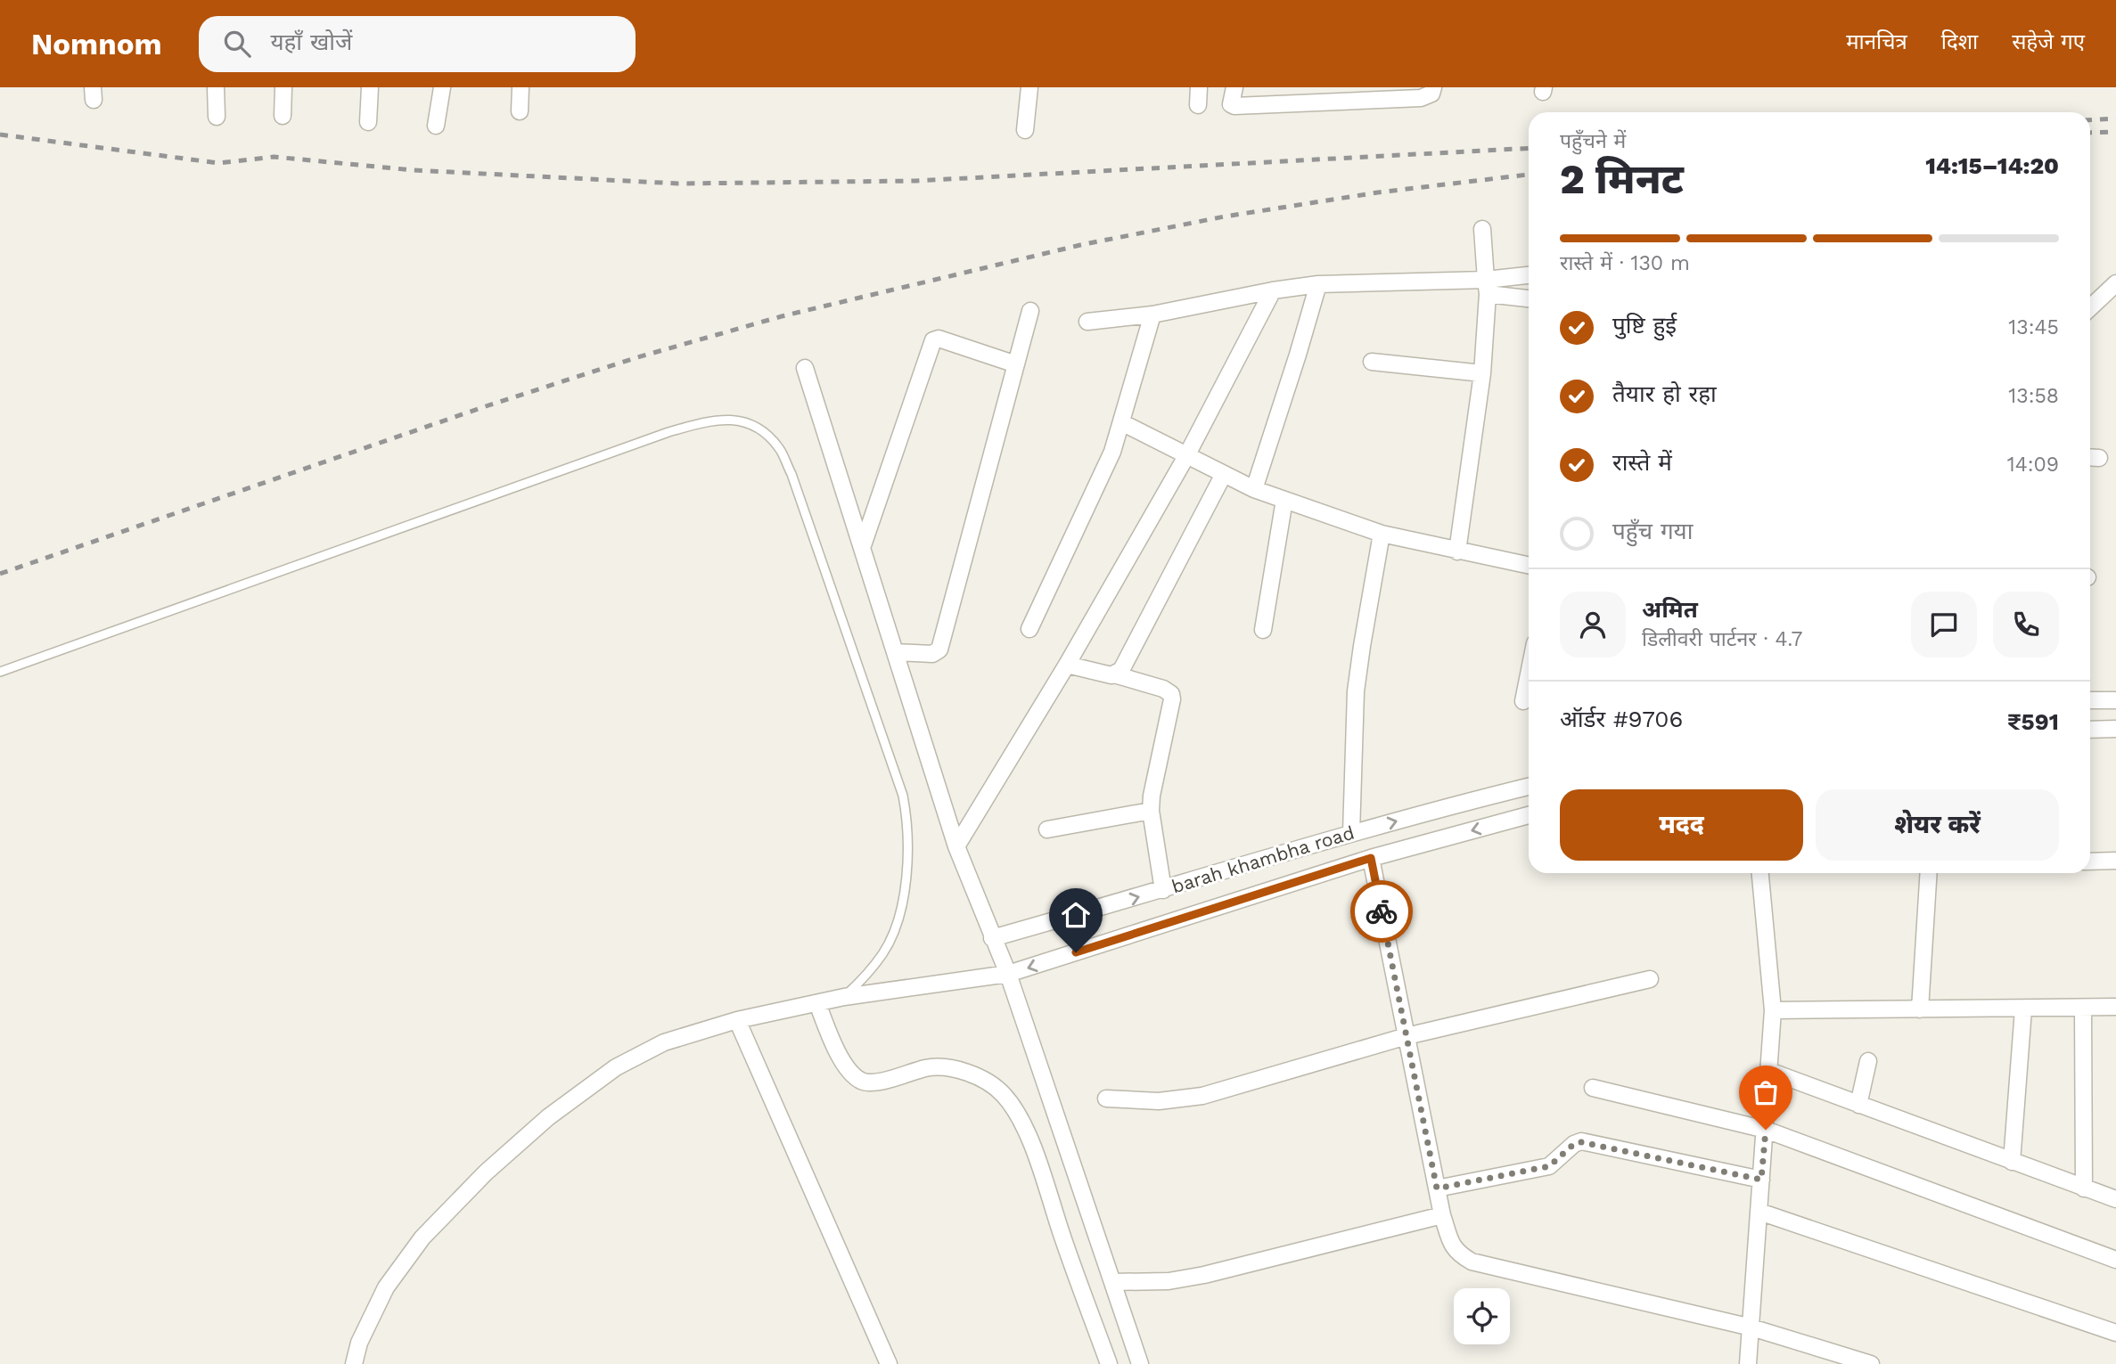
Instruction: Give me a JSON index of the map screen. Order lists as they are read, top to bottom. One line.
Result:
{"streets":{"street":["barah khambha road"]},"page":{"header":"Nomnom","search":"यहाँ खोजें","nav":["मानचित्र","दिशा","सहेजे गए"],"heading":["2 मिनट","पहुँचने में","14:15–14:20"],"panel":["अमित","डिलीवरी पार्टनर · 4.7","ऑर्डर #9706","₹591"],"bar":"रास्ते में · 130 m","list":[["पुष्टि हुई","13:45"],["तैयार हो रहा","13:58"],["रास्ते में","14:09"],"पहुँच गया"],"buttons":["मदद","शेयर करें"]}}
